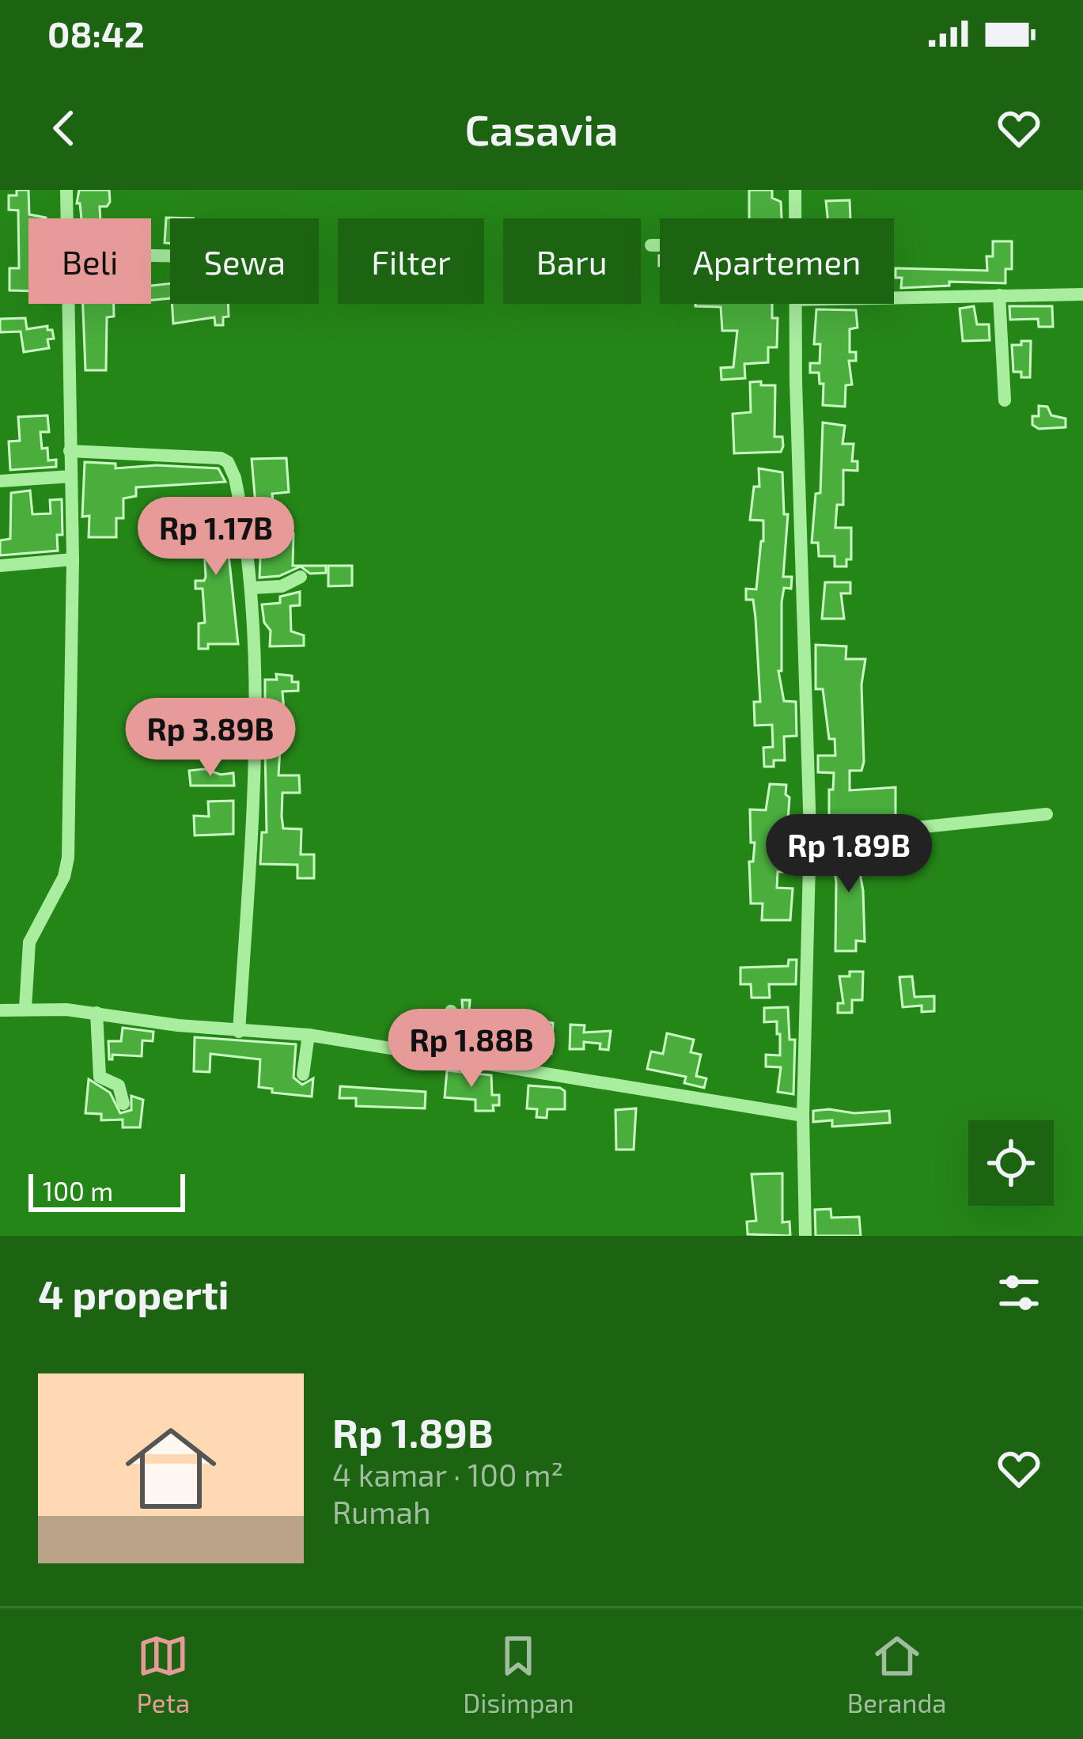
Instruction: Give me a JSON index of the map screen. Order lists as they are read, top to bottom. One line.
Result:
{"scale_bar":"100 m","page":{"status":"08:42","header":"Casavia","chip":["Beli","Sewa","Filter","Baru","Apartemen"],"price":["Rp 1.17B","Rp 3.89B","Rp 1.89B","Rp 1.88B"],"scale":"100 m","heading":"4 properti","list":[{"name":"Rp 1.89B","note":"4 kamar · 100 m² · Rumah"}],"tabs":["Peta","Disimpan","Beranda"]}}
